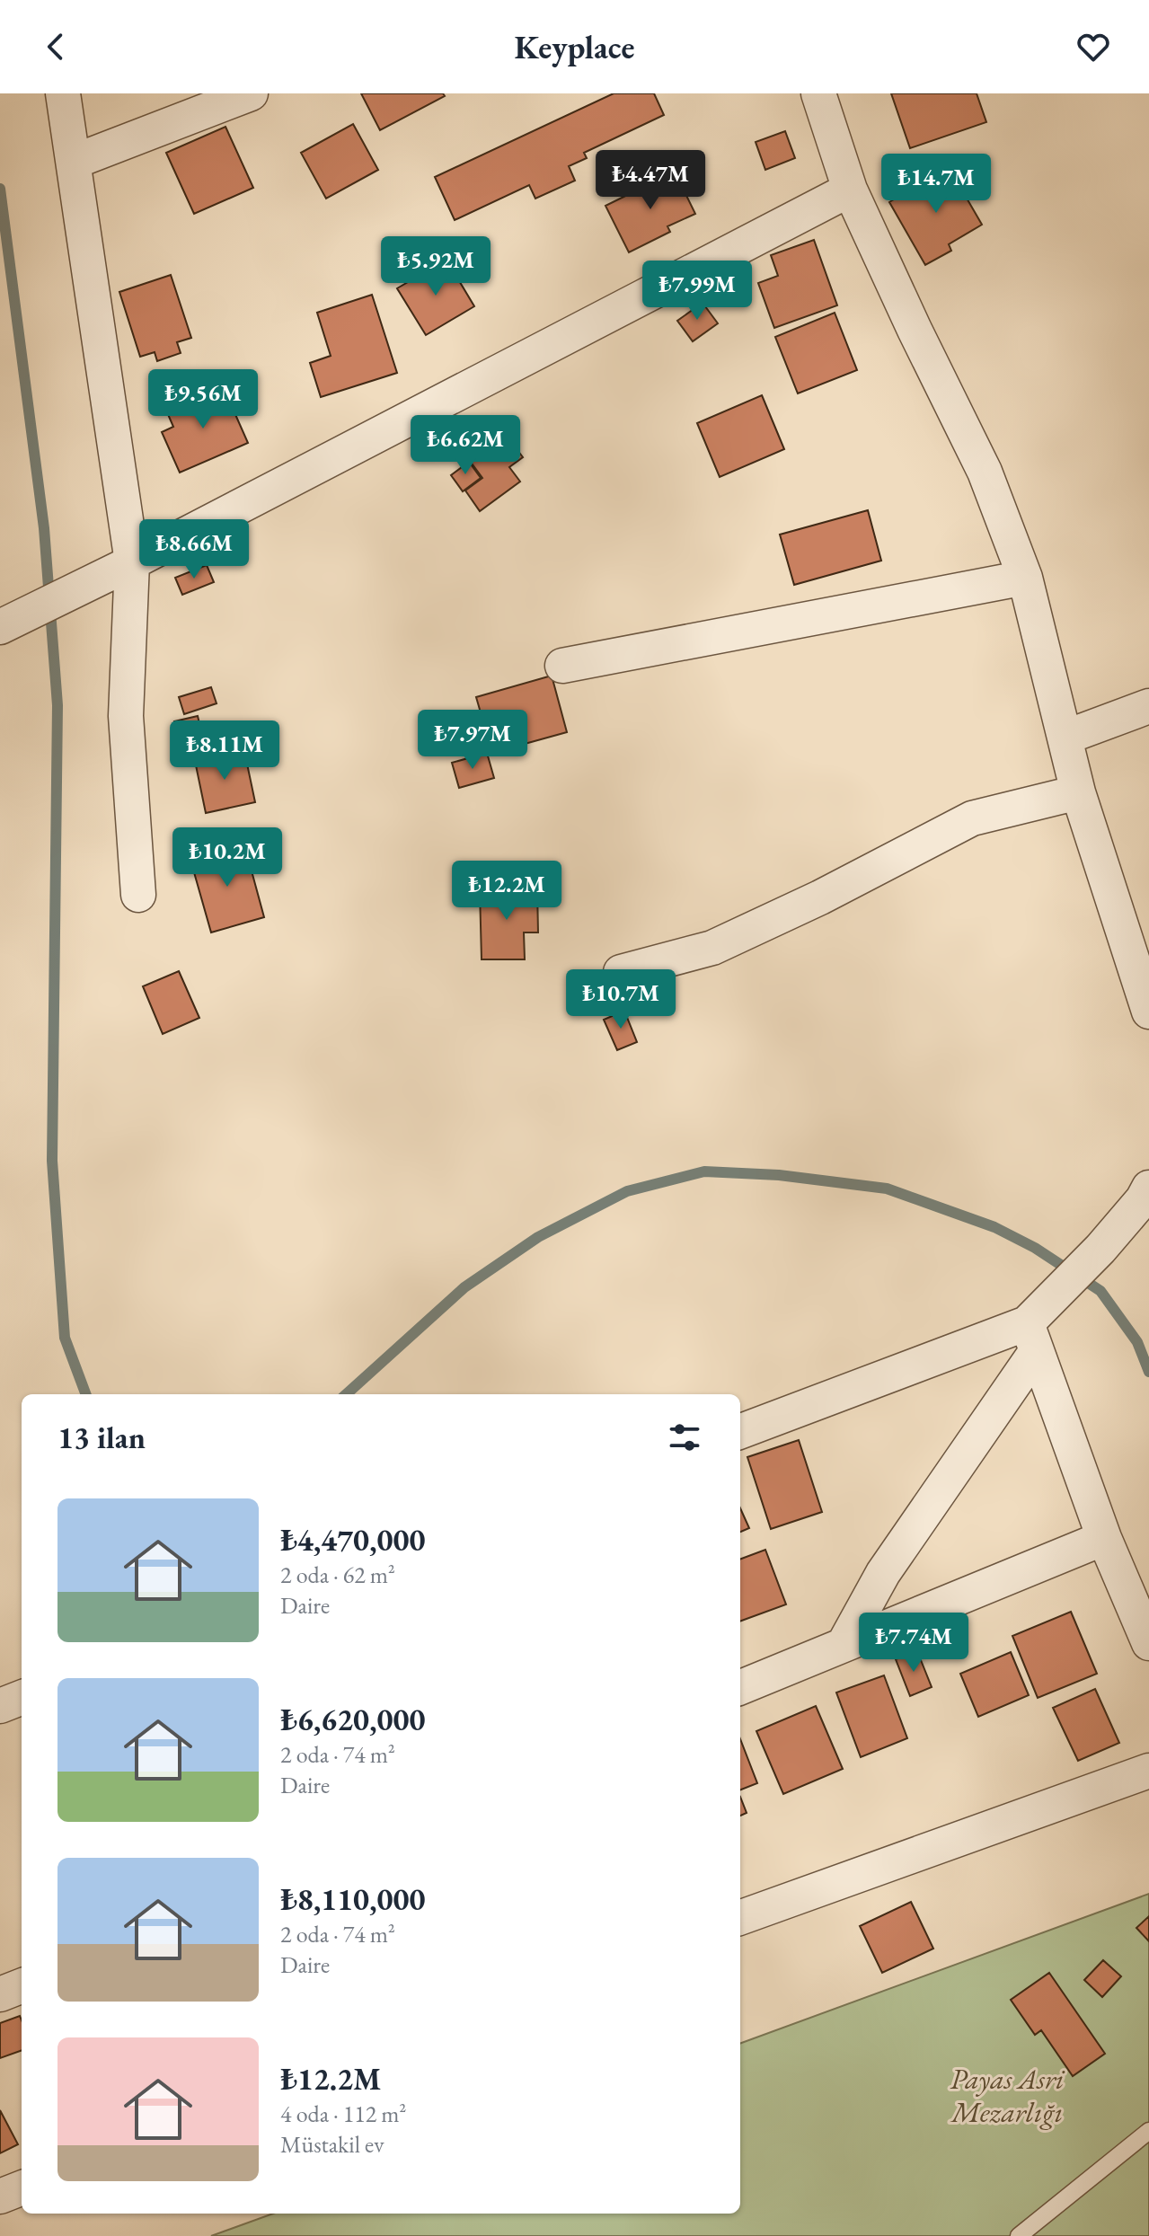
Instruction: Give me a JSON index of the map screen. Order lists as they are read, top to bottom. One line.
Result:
{"parks":["Payas Asri Mezarlığı"],"page":{"header":"Keyplace","price":["₺4.47M","₺14.7M","₺5.92M","₺7.99M","₺9.56M","₺6.62M","₺8.66M","₺7.97M","₺8.11M","₺10.2M","₺12.2M","₺10.7M","₺7.74M"],"heading":"13 ilan","list":[{"name":"₺4,470,000","note":"2 oda · 62 m² · Daire"},{"name":"₺6,620,000","note":"2 oda · 74 m² · Daire"},{"name":"₺8,110,000","note":"2 oda · 74 m² · Daire"},{"name":"₺12.2M","note":"4 oda · 112 m² · Müstakil ev"}]}}
